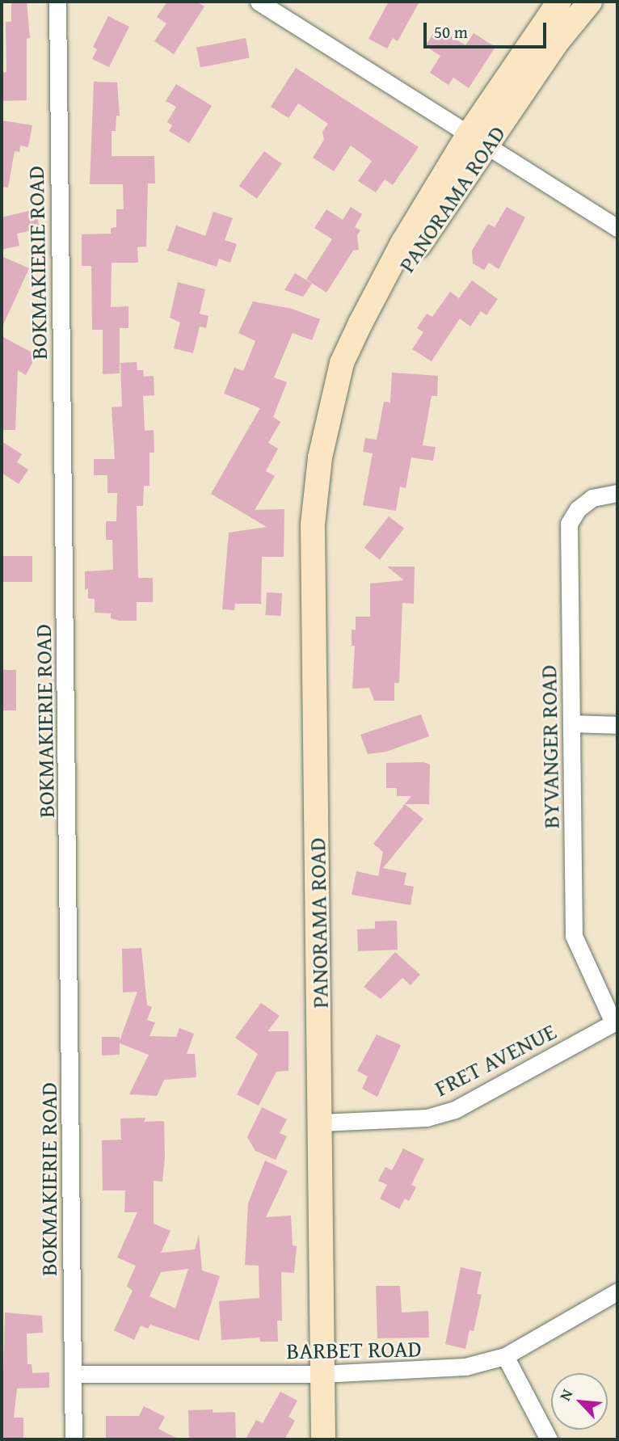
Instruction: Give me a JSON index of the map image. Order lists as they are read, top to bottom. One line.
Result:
{"streets":{"street":["PANORAMA ROAD","BOKMAKIERIE ROAD","BYVANGER ROAD","FRET AVENUE","BARBET ROAD"]},"crossings":[["PANORAMA ROAD","FRET AVENUE"],["PANORAMA ROAD","BARBET ROAD"],["BOKMAKIERIE ROAD","BARBET ROAD"],["BYVANGER ROAD","FRET AVENUE"]],"scale_bar":"50 m","north":"top left"}
